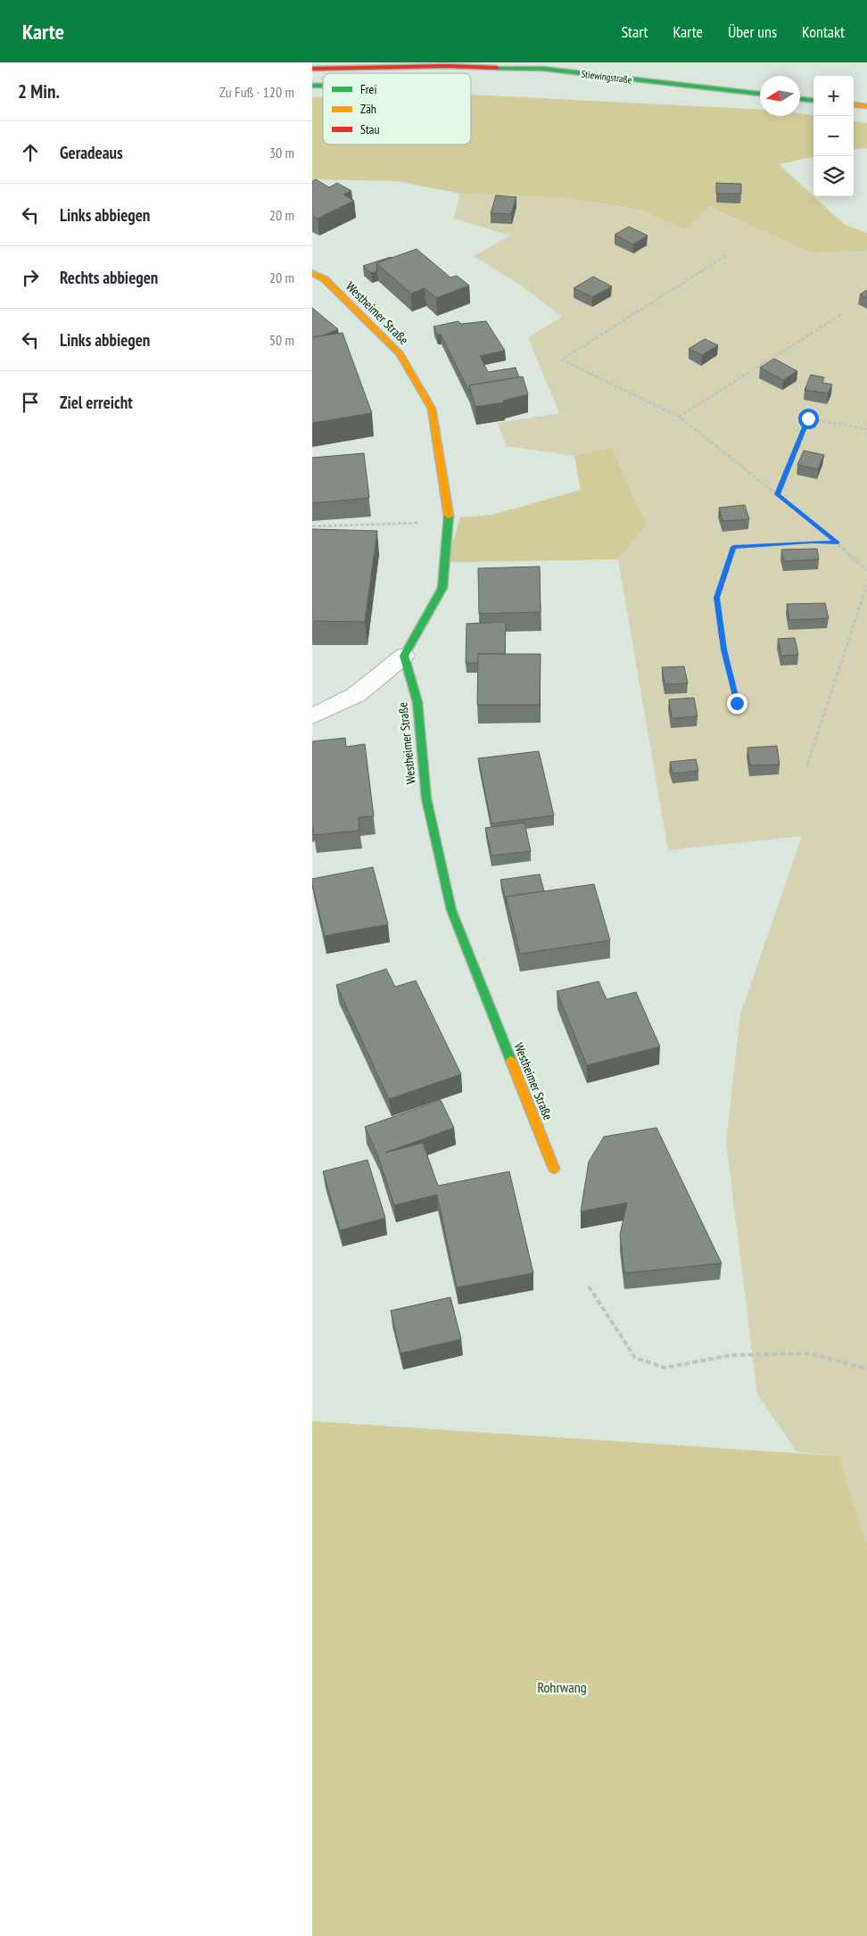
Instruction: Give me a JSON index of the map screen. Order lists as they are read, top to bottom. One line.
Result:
{"streets":{"street":["Stiewingstraße","Westheimer Straße"]},"parks":["Rohrwang"],"legend":["Frei","Zäh","Stau"],"north":"left","page":{"header":"Karte","nav":["Start","Karte","Über uns","Kontakt"],"heading":["2 Min.","Zu Fuß · 120 m"],"map_buttons":["+","−"],"list":[["Geradeaus","30 m"],["Links abbiegen","20 m"],["Rechts abbiegen","20 m"],["Links abbiegen","50 m"],"Ziel erreicht"]}}
